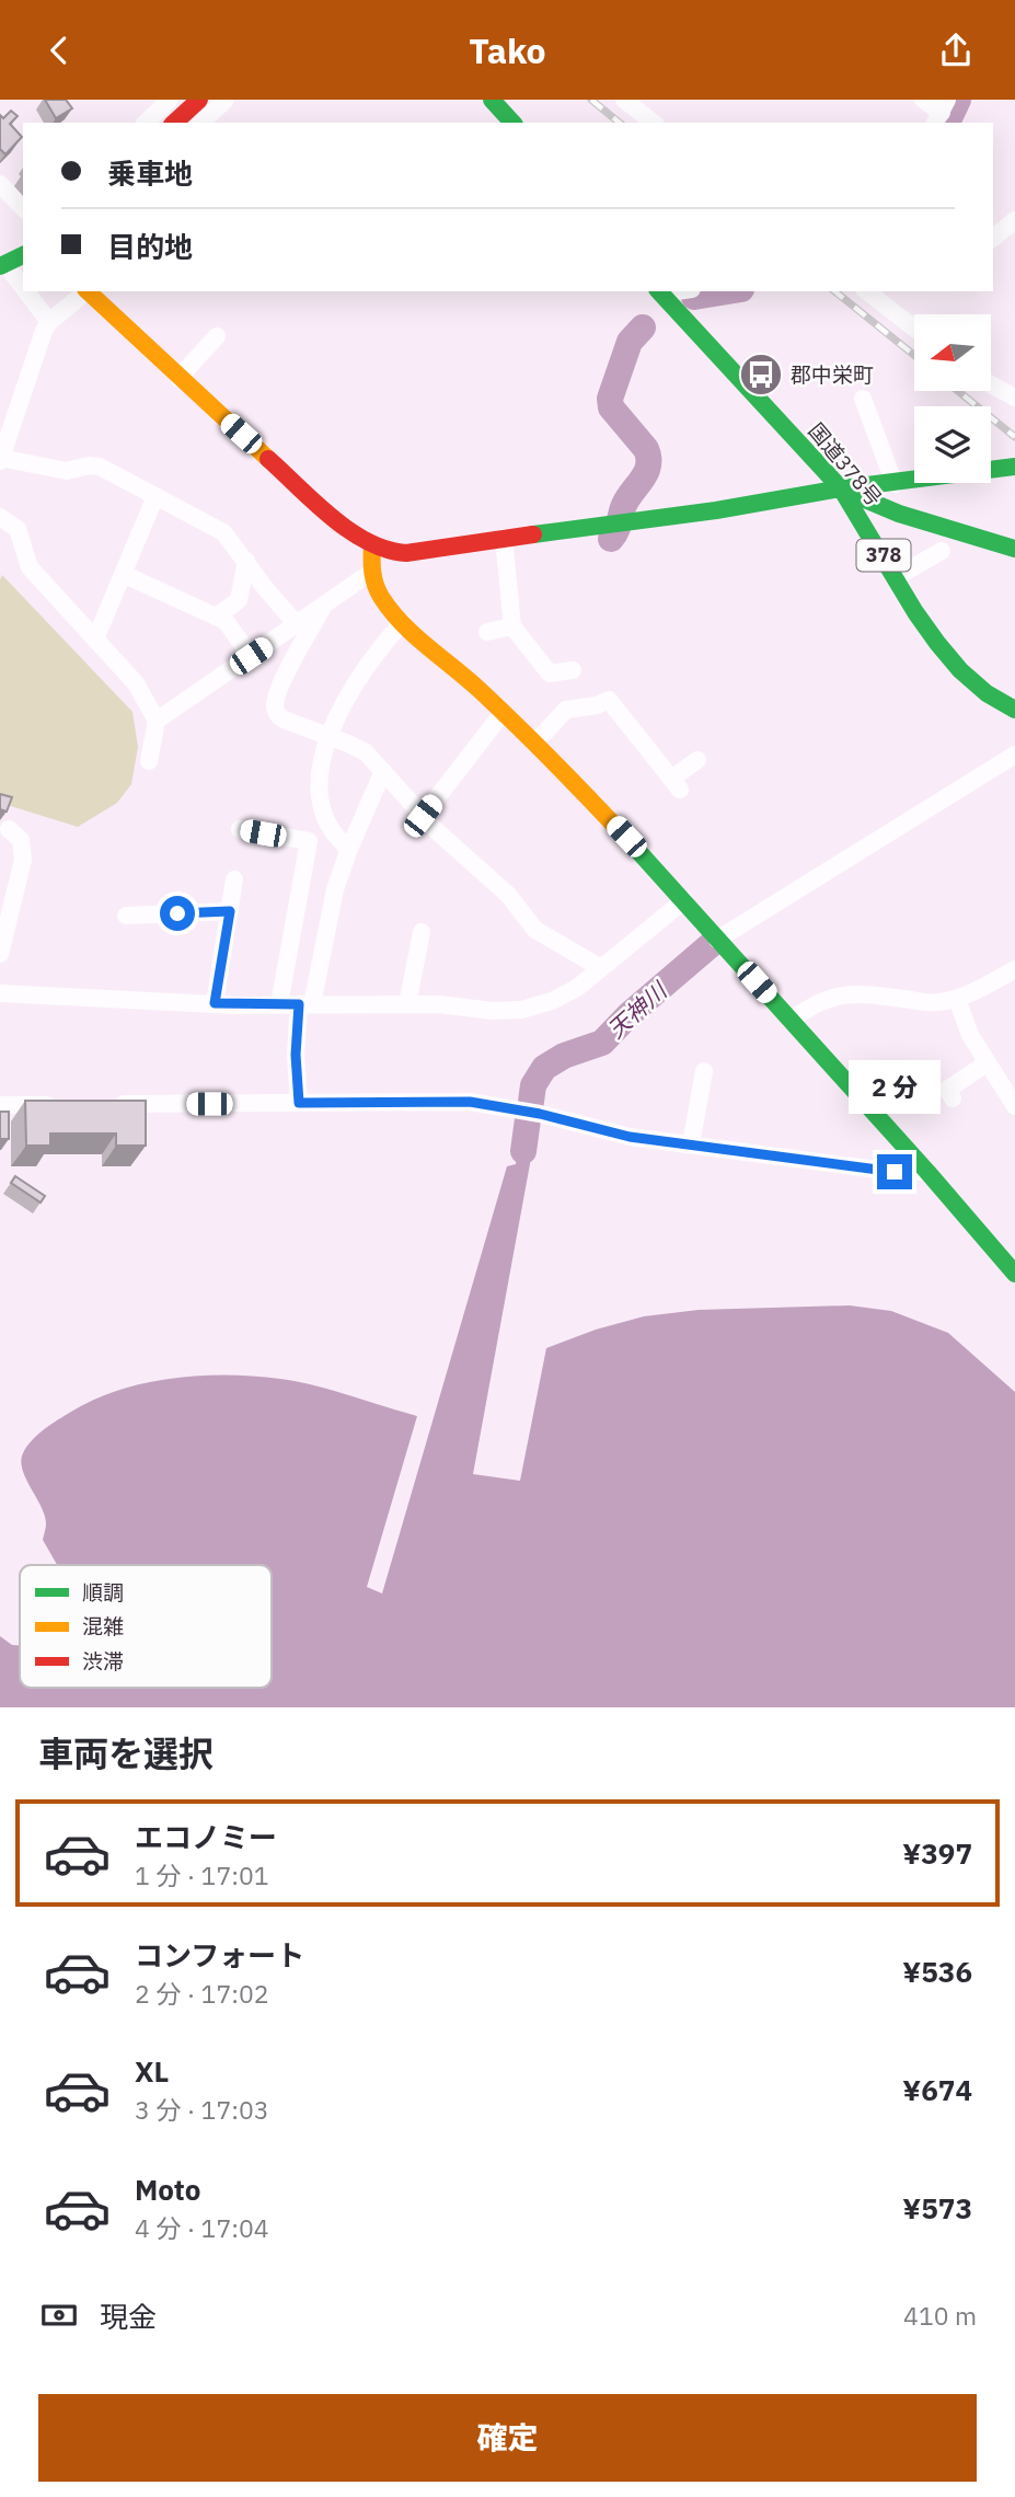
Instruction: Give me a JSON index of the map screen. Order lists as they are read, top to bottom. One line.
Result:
{"streets":{"main road":["国道378号","378"]},"water":["天神川"],"places":{"bus stop":["郡中栄町"]},"legend":["順調","混雑","渋滞"],"north":"left","page":{"header":"Tako","banner":["乗車地","目的地"],"bubble":"2 分","heading":"車両を選択","list":[{"name":"エコノミー","note":"1 分 · 17:01","value":"¥397"},{"name":"コンフォート","note":"2 分 · 17:02","value":"¥536"},{"name":"XL","note":"3 分 · 17:03","value":"¥674"},{"name":"Moto","note":"4 分 · 17:04","value":"¥573"}],"pay":["現金","410 m"],"buttons":"確定"}}
